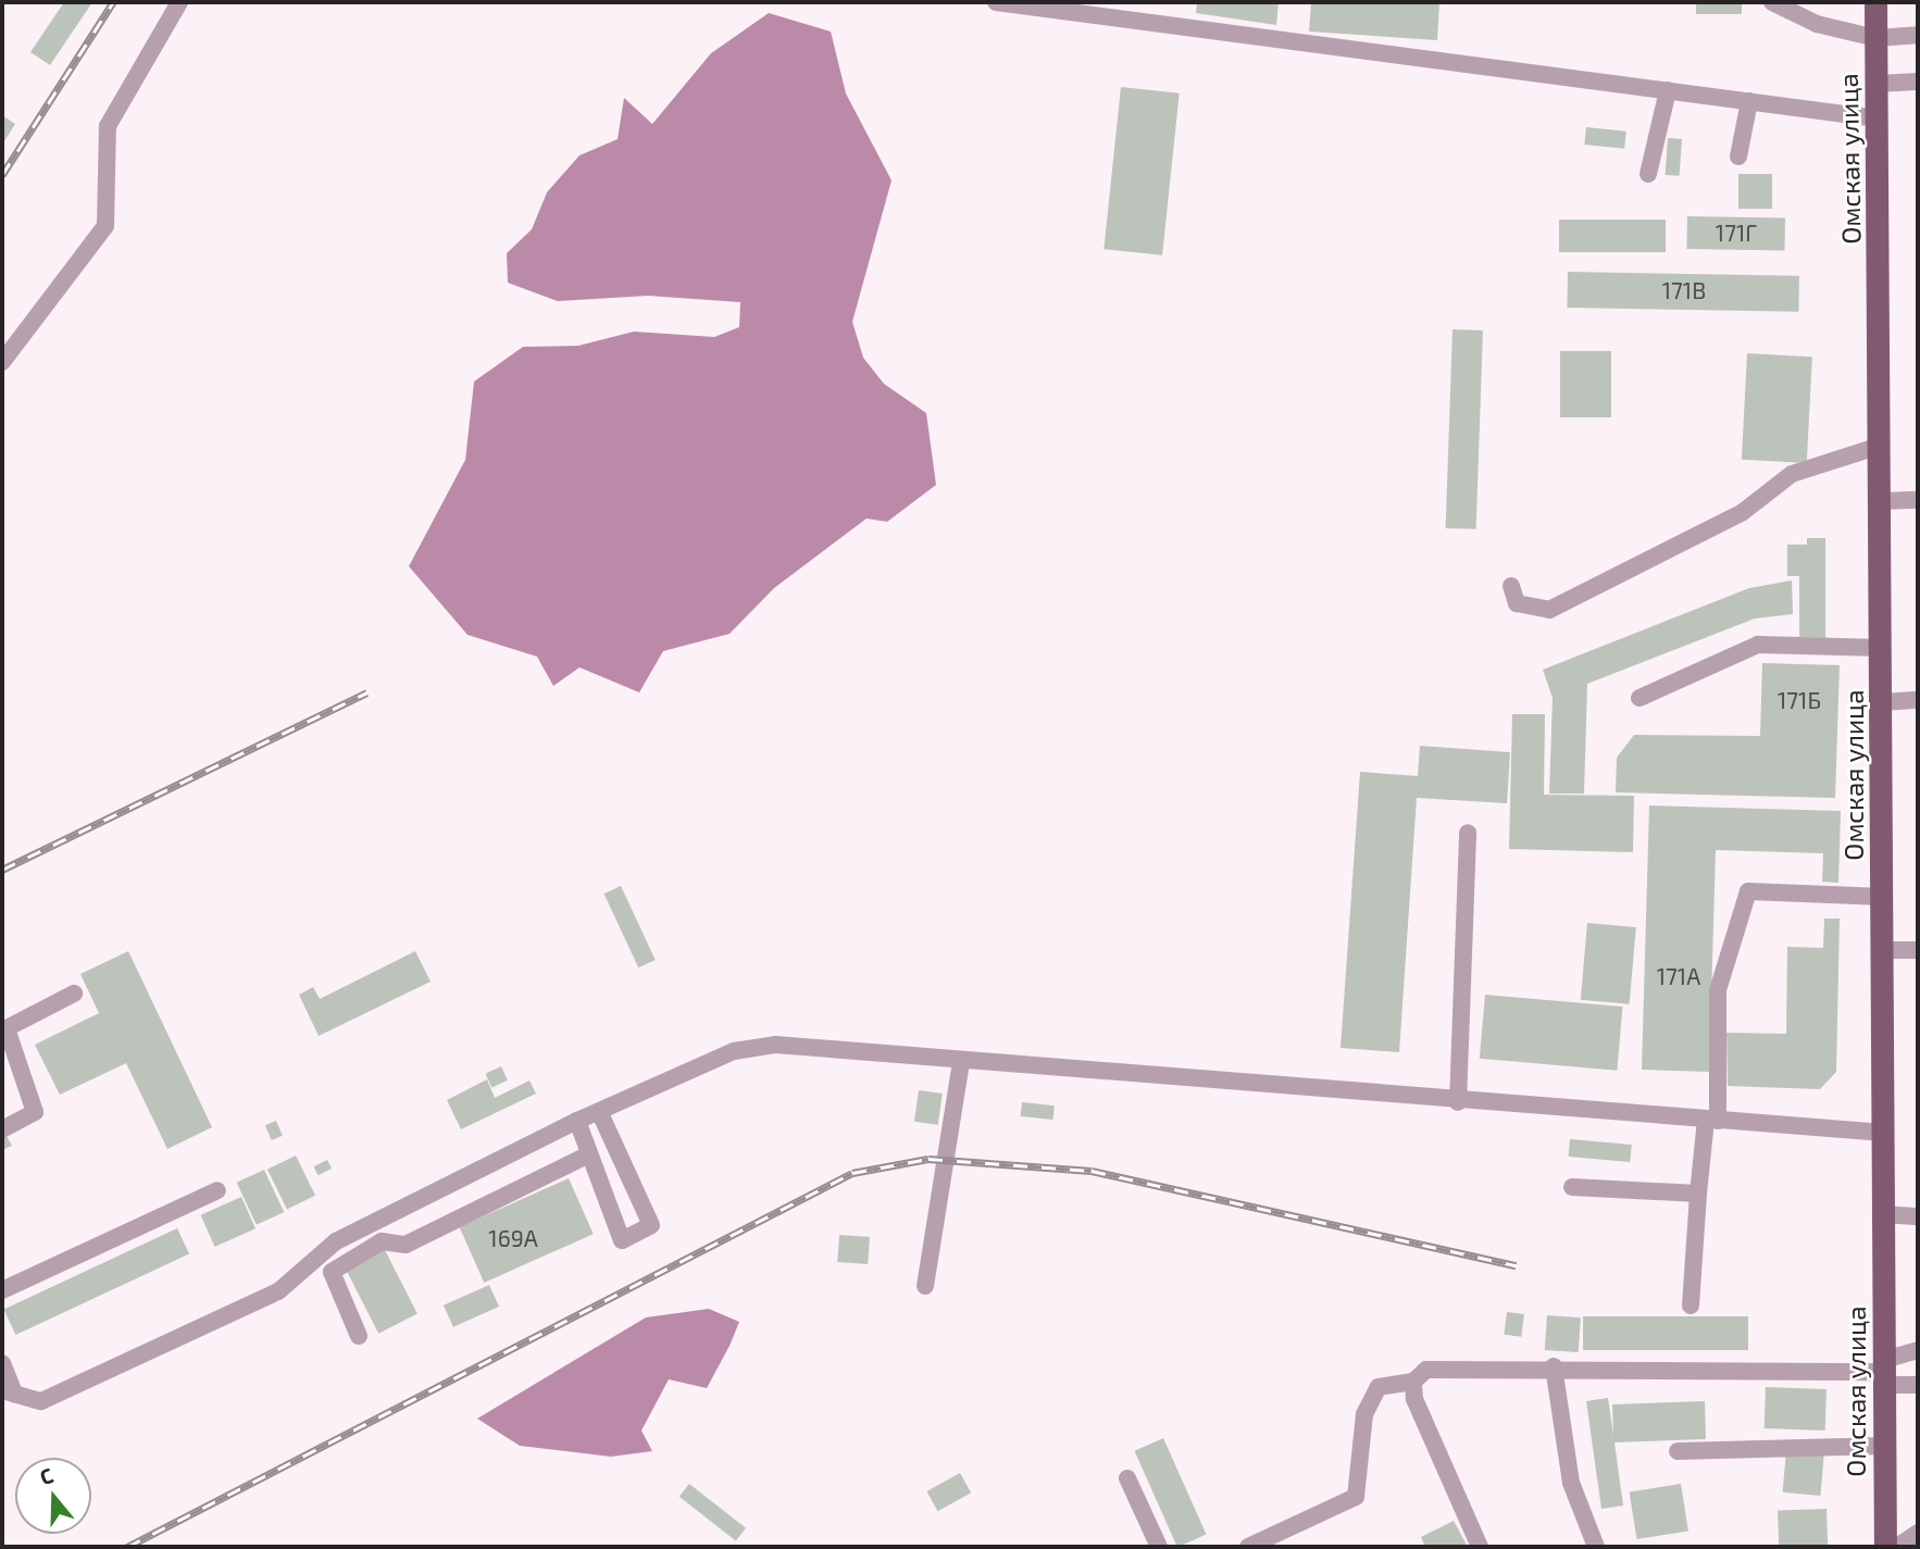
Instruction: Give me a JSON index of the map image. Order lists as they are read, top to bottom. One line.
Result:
{"streets":{"main road":["Омская улица"]},"house_numbers":["171Г","171В","171Б","171А","169А"],"north":"top"}
